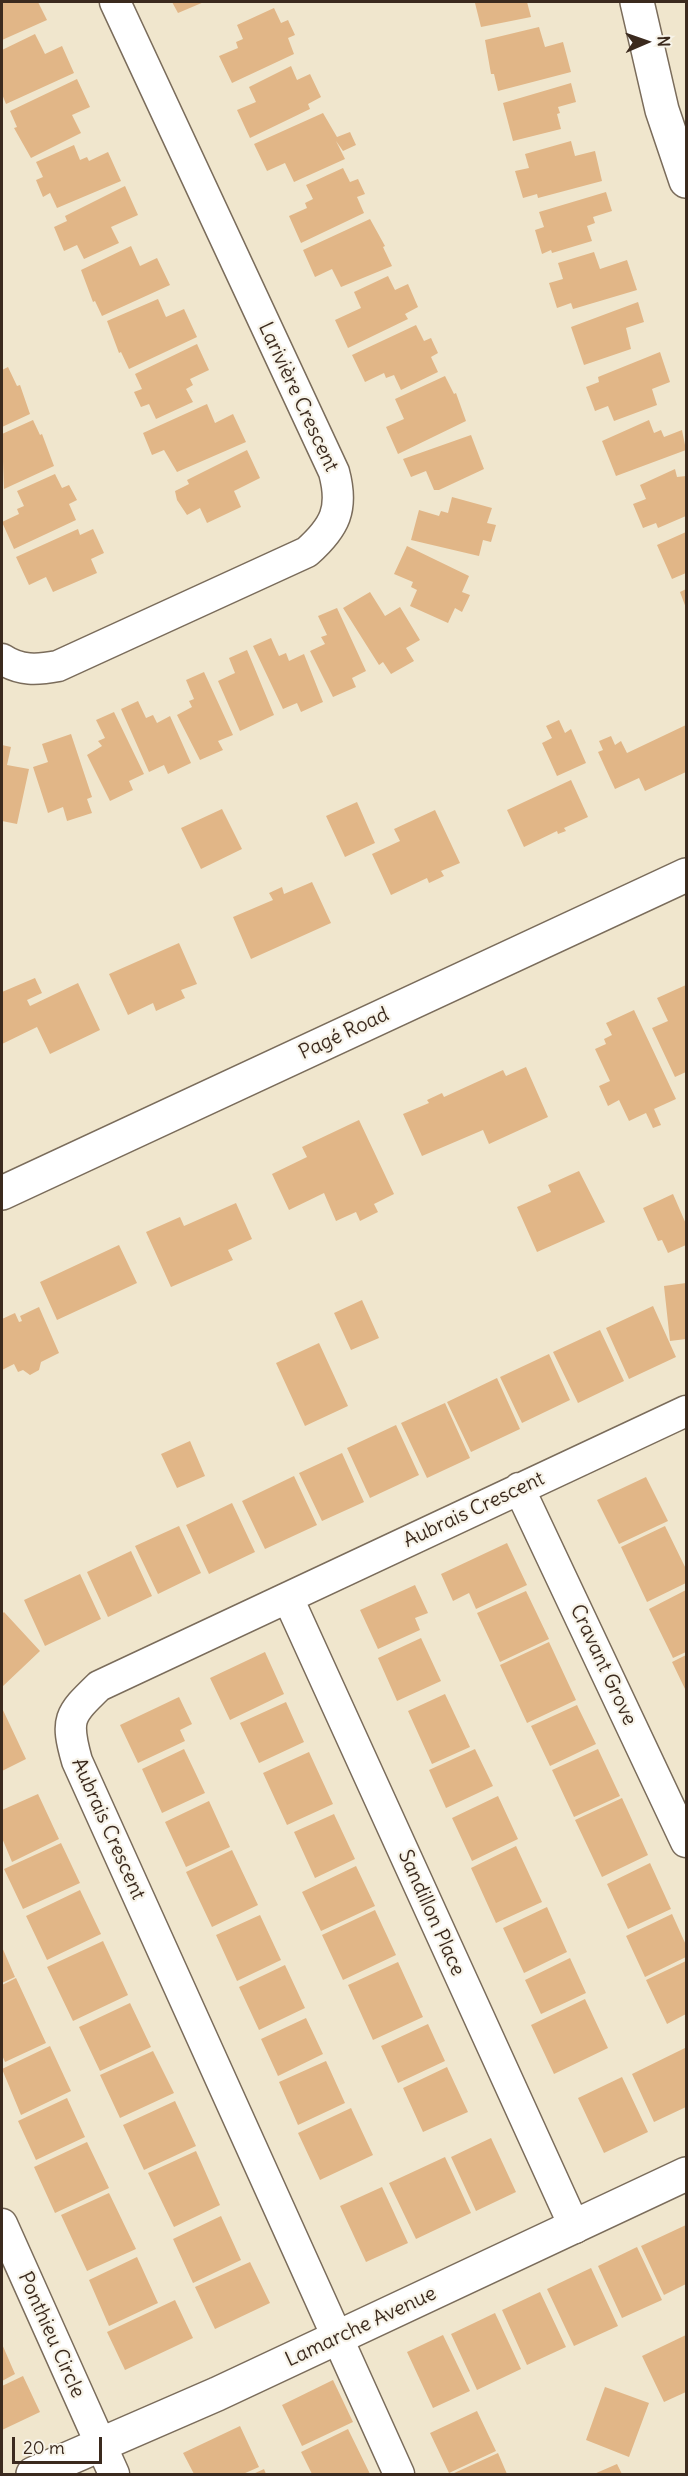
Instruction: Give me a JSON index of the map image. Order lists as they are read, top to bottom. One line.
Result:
{"streets":{"street":["Larivière Crescent","Pagé Road","Aubrais Crescent","Cravant Grove","Sandillon Place","Lamarche Avenue","Ponthieu Circle"]},"crossings":[["Aubrais Crescent","Cravant Grove"],["Aubrais Crescent","Sandillon Place"],["Aubrais Crescent","Lamarche Avenue"],["Sandillon Place","Lamarche Avenue"],["Lamarche Avenue","Ponthieu Circle"]],"scale_bar":"20 m","north":"right"}
